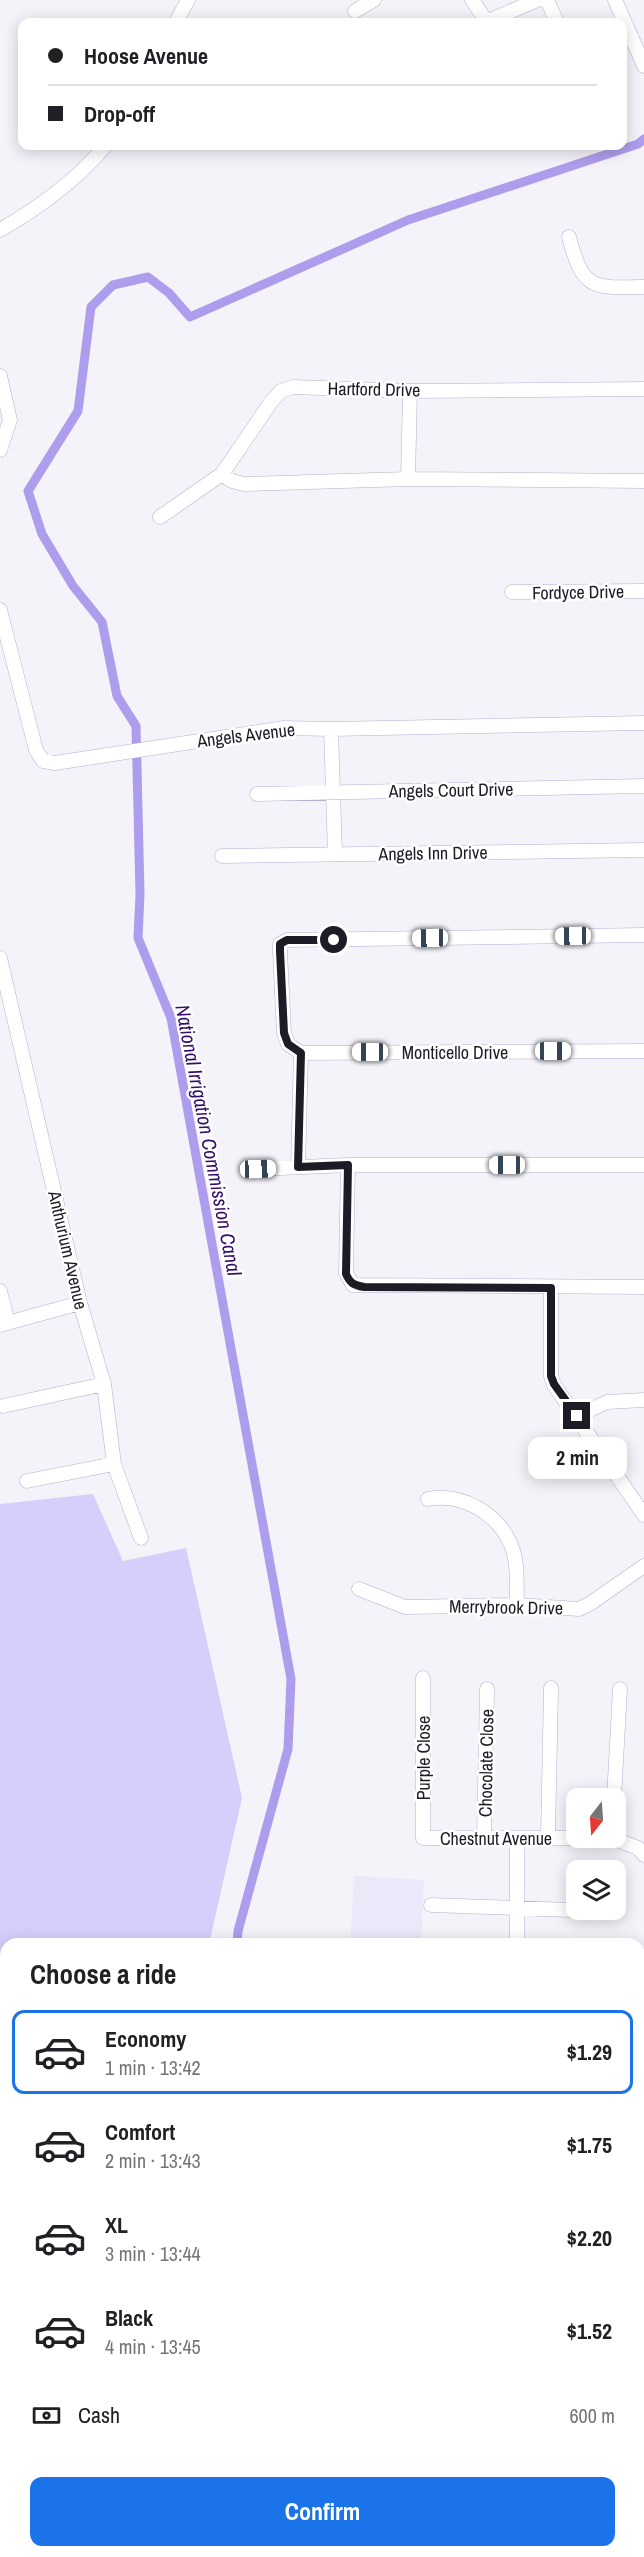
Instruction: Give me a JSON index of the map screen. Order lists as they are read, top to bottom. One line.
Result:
{"streets":{"street":["Hartford Drive","Fordyce Drive","Angels Avenue","Angels Court Drive","Angels Inn Drive","Monticello Drive","Anthurium Avenue","Merrybrook Drive","Purple Close","Chocolate Close","Chestnut Avenue"]},"crossings":[["Purple Close","Chestnut Avenue"],["Chocolate Close","Chestnut Avenue"]],"water":["National Irrigation Commission Canal"],"north":"bottom","page":{"banner":["Hoose Avenue","Drop-off"],"bubble":"2 min","heading":"Choose a ride","list":[{"name":"Economy","note":"1 min · 13:42","value":"$1.29"},{"name":"Comfort","note":"2 min · 13:43","value":"$1.75"},{"name":"XL","note":"3 min · 13:44","value":"$2.20"},{"name":"Black","note":"4 min · 13:45","value":"$1.52"}],"pay":["Cash","600 m"],"buttons":"Confirm"}}
